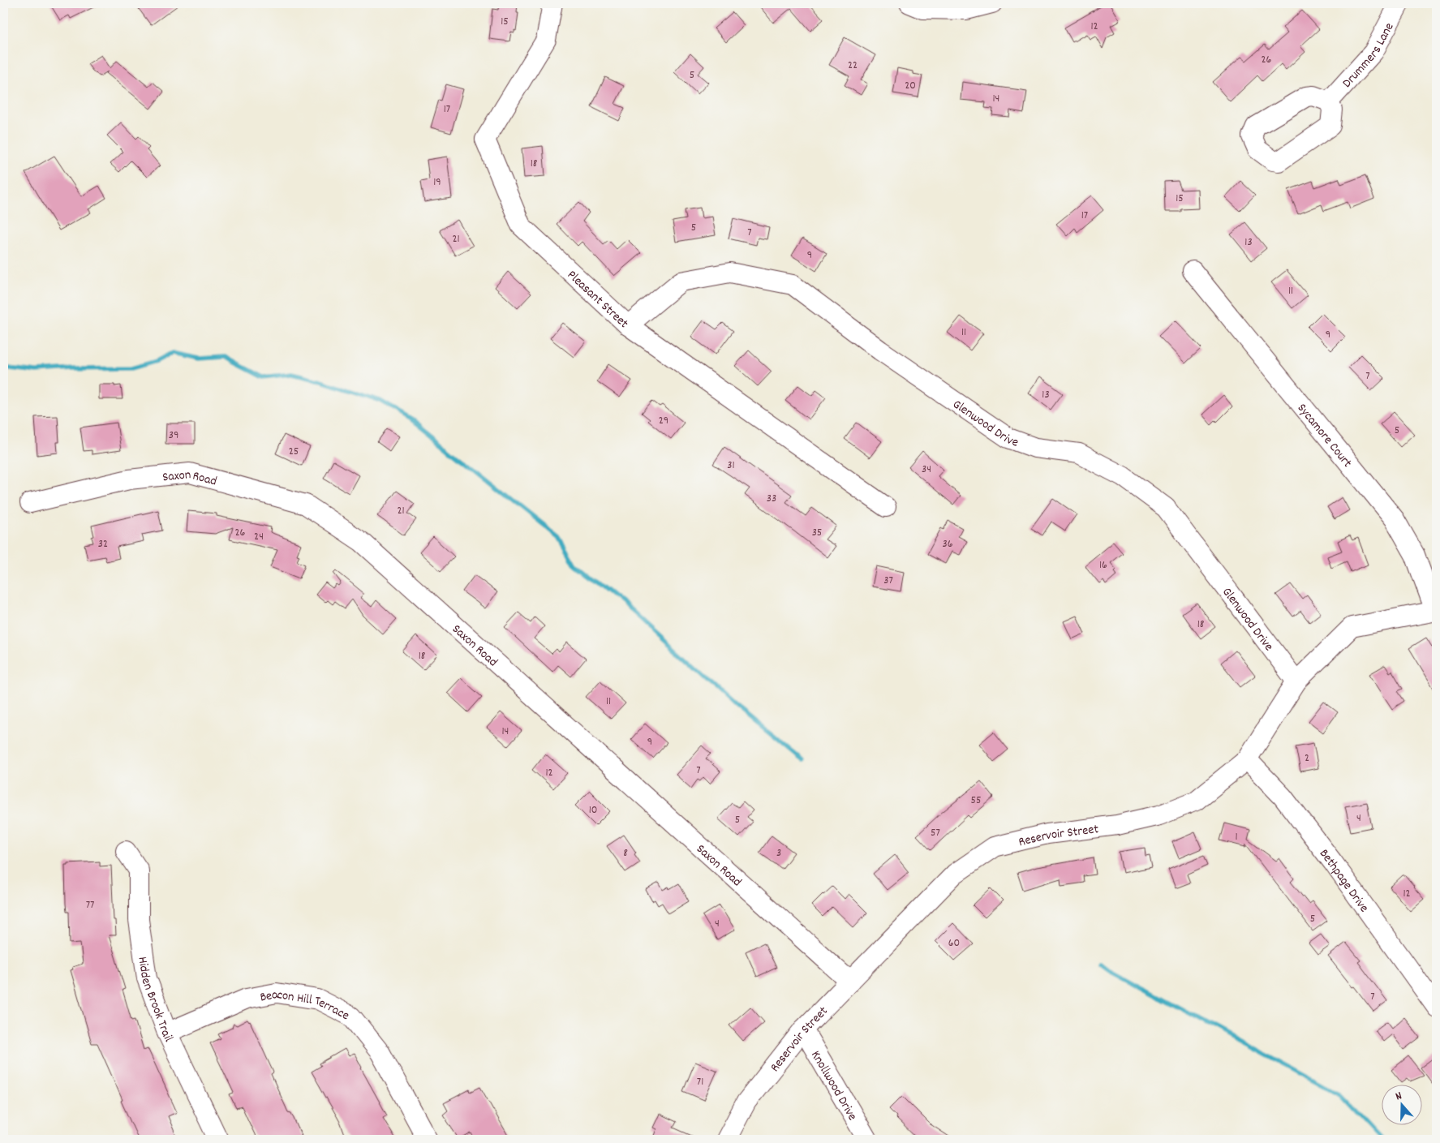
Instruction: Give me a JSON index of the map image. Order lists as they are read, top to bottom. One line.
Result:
{"streets":{"street":["Drummers Lane","Pleasant Street","Glenwood Drive","Sycamore Court","Saxon Road","Reservoir Street","Bethpage Drive","Hidden Brook Trail","Beacon Hill Terrace","Knollwood Drive"]},"crossings":[["Pleasant Street","Glenwood Drive"],["Glenwood Drive","Reservoir Street"],["Sycamore Court","Reservoir Street"],["Saxon Road","Reservoir Street"],["Reservoir Street","Bethpage Drive"],["Reservoir Street","Knollwood Drive"],["Hidden Brook Trail","Beacon Hill Terrace"]],"house_numbers":["15","12","26","22","5","20","14","17","18","19","15","17","5","7","21","13","9","11","11","9","7","13","29","5","39","25","31","34","33","21","26","35","24","32","36","16","37","18","18","11","14","9","2","7","12","55","10","4","5","57","1","8","3","12","77","5","4","60","7","71"],"north":"top"}
